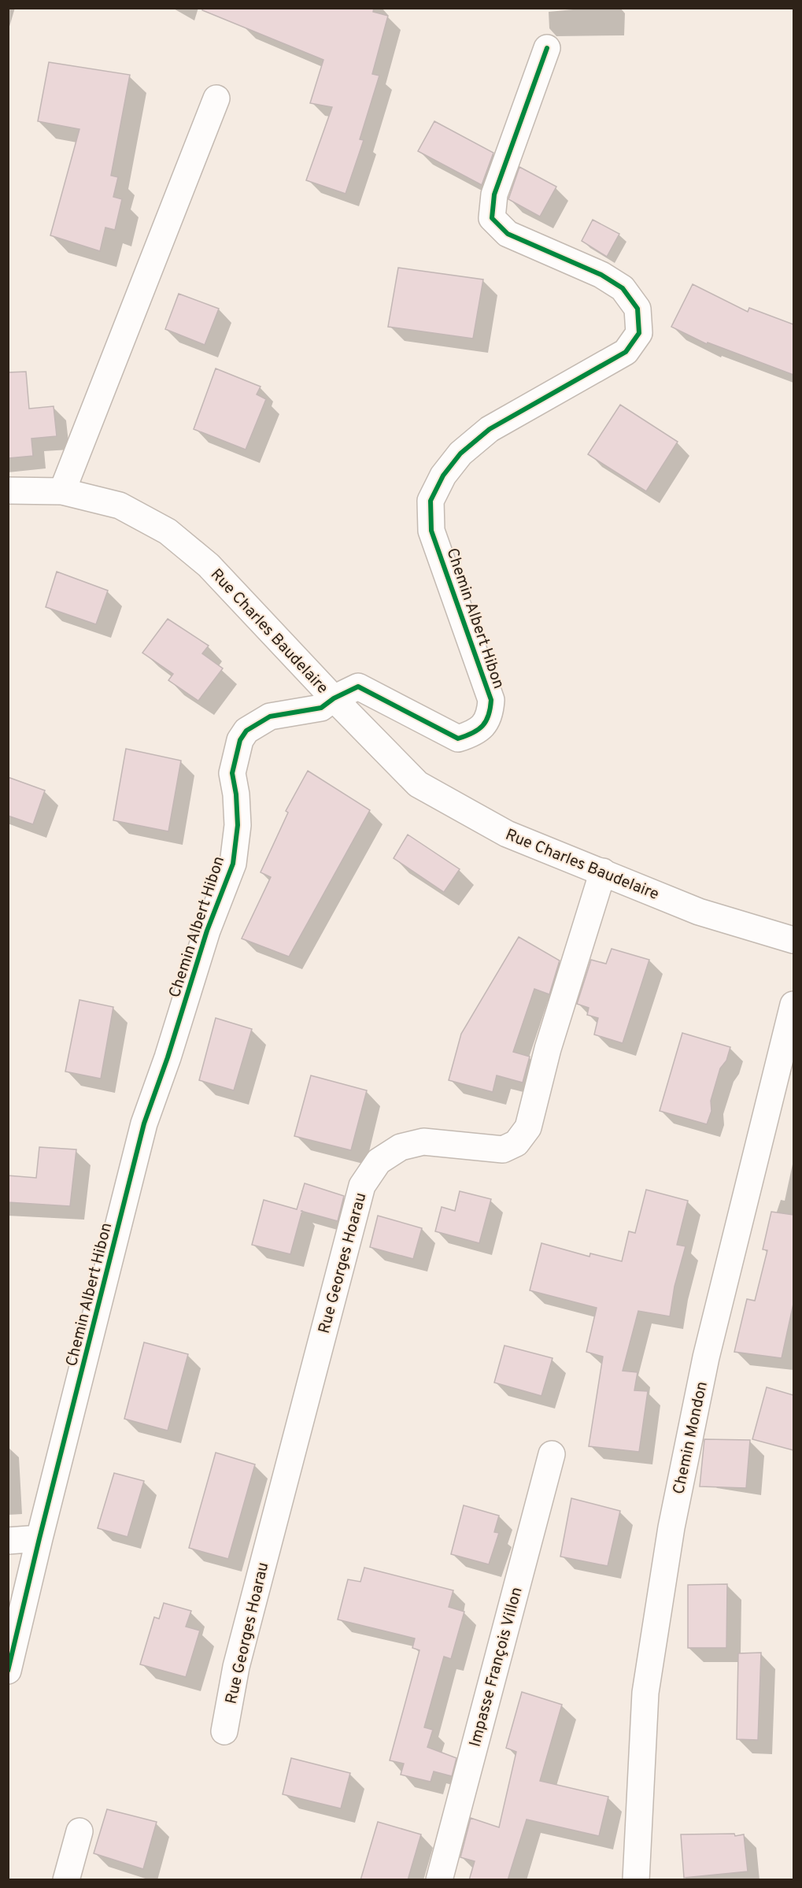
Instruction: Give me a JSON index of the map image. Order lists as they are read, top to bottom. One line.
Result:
{"streets":{"street":["Chemin Albert Hibon","Rue Charles Baudelaire","Rue Georges Hoarau","Chemin Mondon","Impasse François Villon"]},"crossings":[["Chemin Albert Hibon","Rue Charles Baudelaire"],["Rue Charles Baudelaire","Rue Georges Hoarau"]]}
